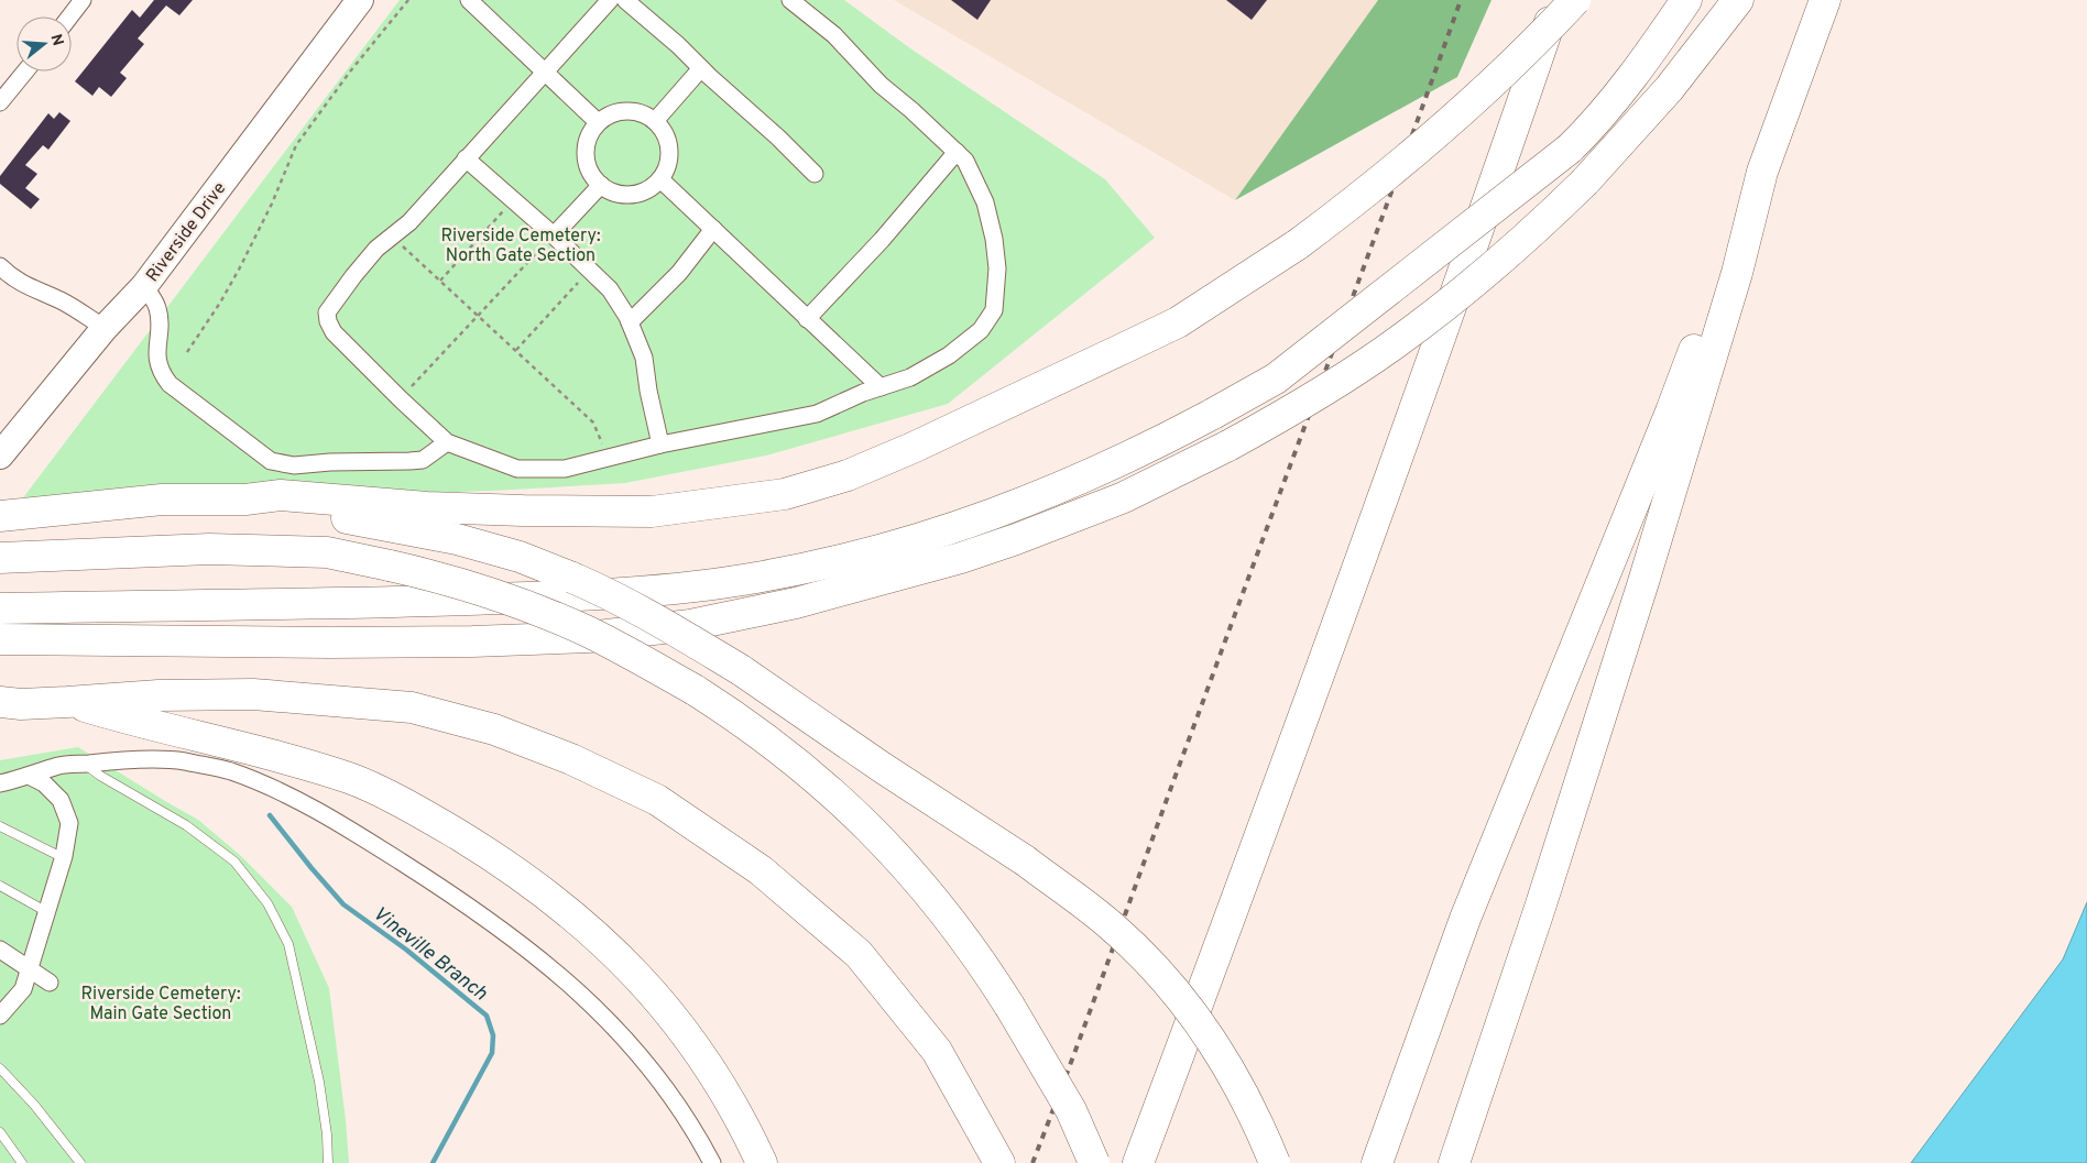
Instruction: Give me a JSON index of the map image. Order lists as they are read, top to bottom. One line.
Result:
{"streets":{"main road":["Riverside Drive"]},"water":["Vineville Branch"],"parks":["Riverside Cemetery: North Gate Section","Riverside Cemetery: Main Gate Section"],"north":"right"}
